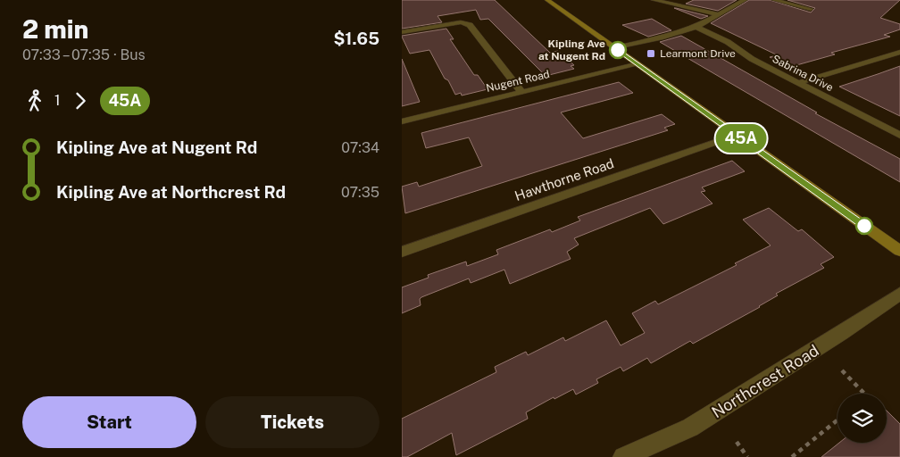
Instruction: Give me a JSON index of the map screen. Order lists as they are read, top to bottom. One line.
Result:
{"streets":{"street":["Sabrina Drive","Nugent Road","Hawthorne Road","Northcrest Road"]},"places":{"other":["Kipling Ave at Nugent Rd"],"transit":["Learmont Drive"]},"lines":["bus line 45A"],"page":{"heading":["2 min","07:33 – 07:35 · Bus","$1.65"],"on_map":"45A","legs":["1","45A"],"list":[{"name":"Kipling Ave at Nugent Rd","value":"07:34"},{"name":"Kipling Ave at Northcrest Rd","value":"07:35"}],"buttons":["Start","Tickets"]}}
